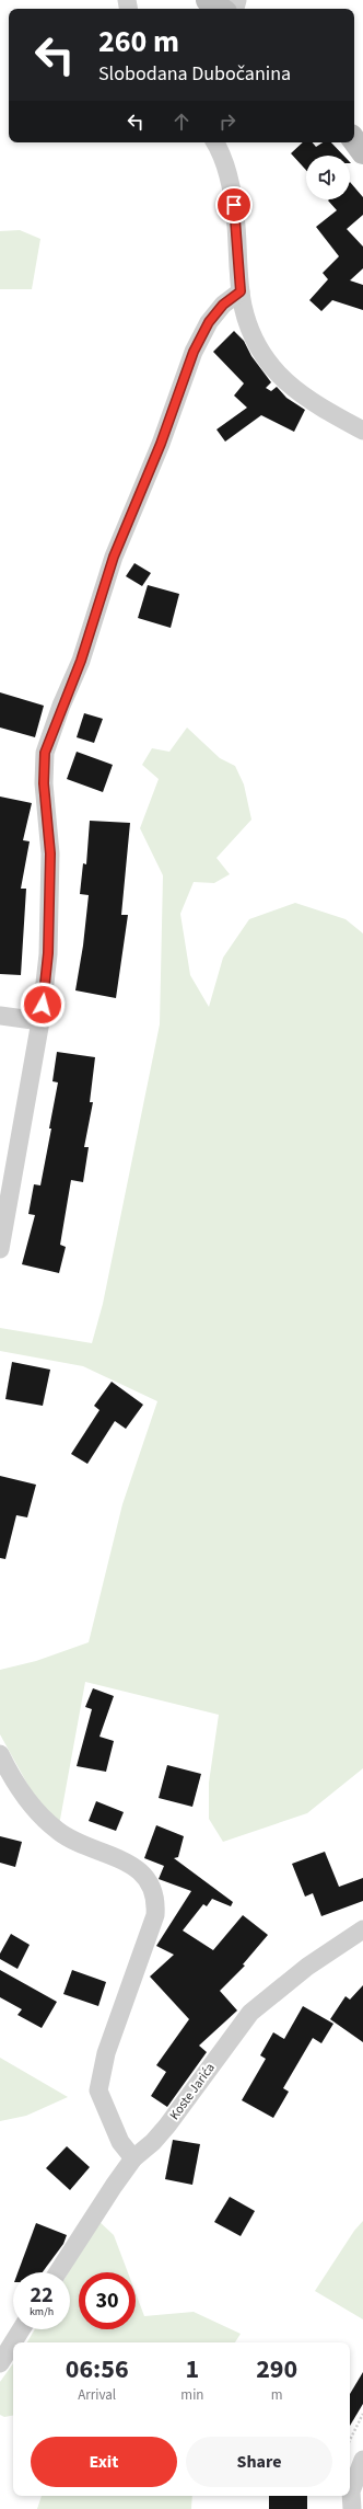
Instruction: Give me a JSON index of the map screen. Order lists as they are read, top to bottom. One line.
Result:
{"streets":{"street":["Koste Jarića"]},"page":{"turn":["260 m","Slobodana Dubočanina"],"speed":"22 km/h","limit":"30","eta":["06:56","Arrival","1","min","290","m"],"buttons":["Exit","Share"]}}
